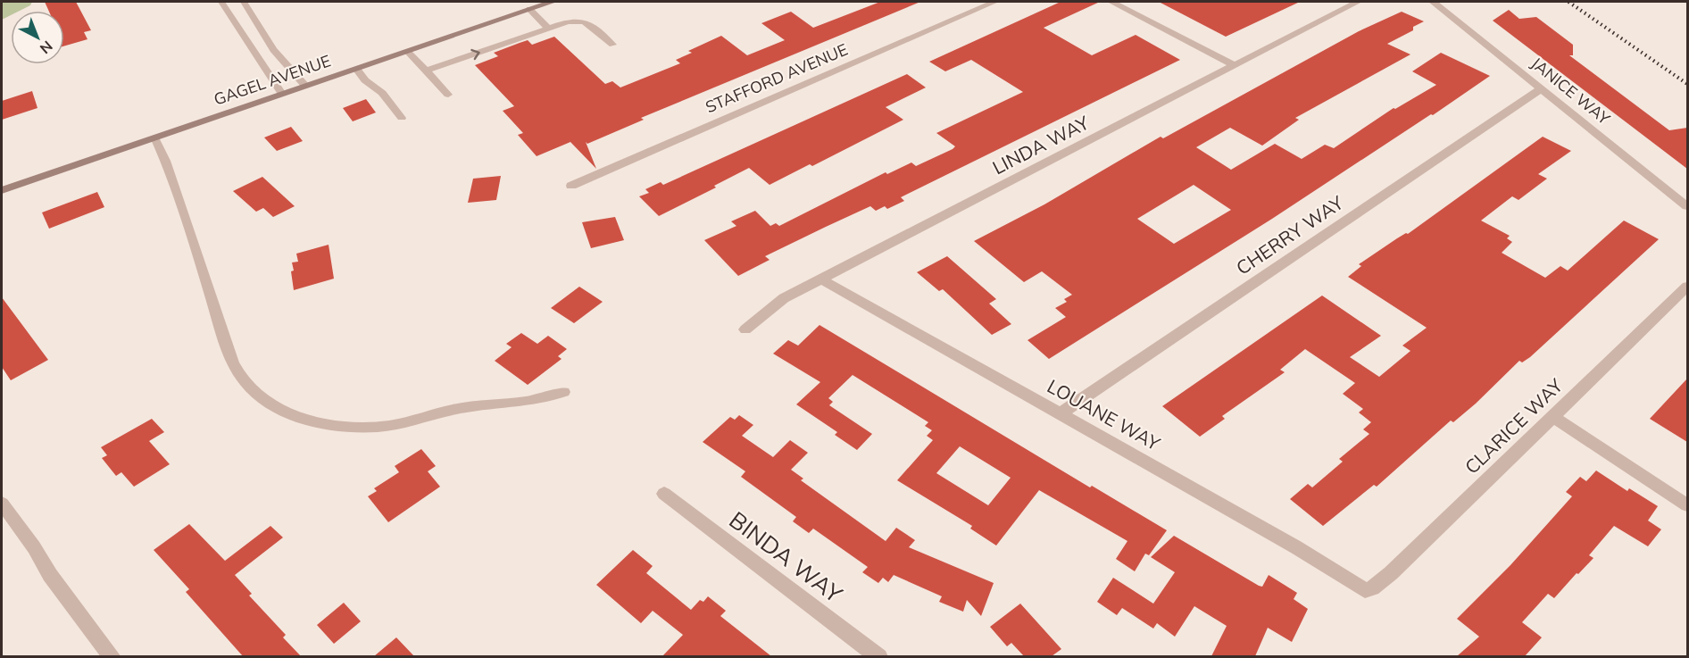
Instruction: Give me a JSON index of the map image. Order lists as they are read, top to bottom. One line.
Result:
{"streets":{"street":["STAFFORD AVENUE","GAGEL AVENUE","JANICE WAY","LINDA WAY","CHERRY WAY","LOUANE WAY","CLARICE WAY","BINDA WAY"]},"crossings":[["JANICE WAY","CHERRY WAY"],["LINDA WAY","LOUANE WAY"],["CHERRY WAY","LOUANE WAY"],["LOUANE WAY","CLARICE WAY"]],"north":"bottom right"}
